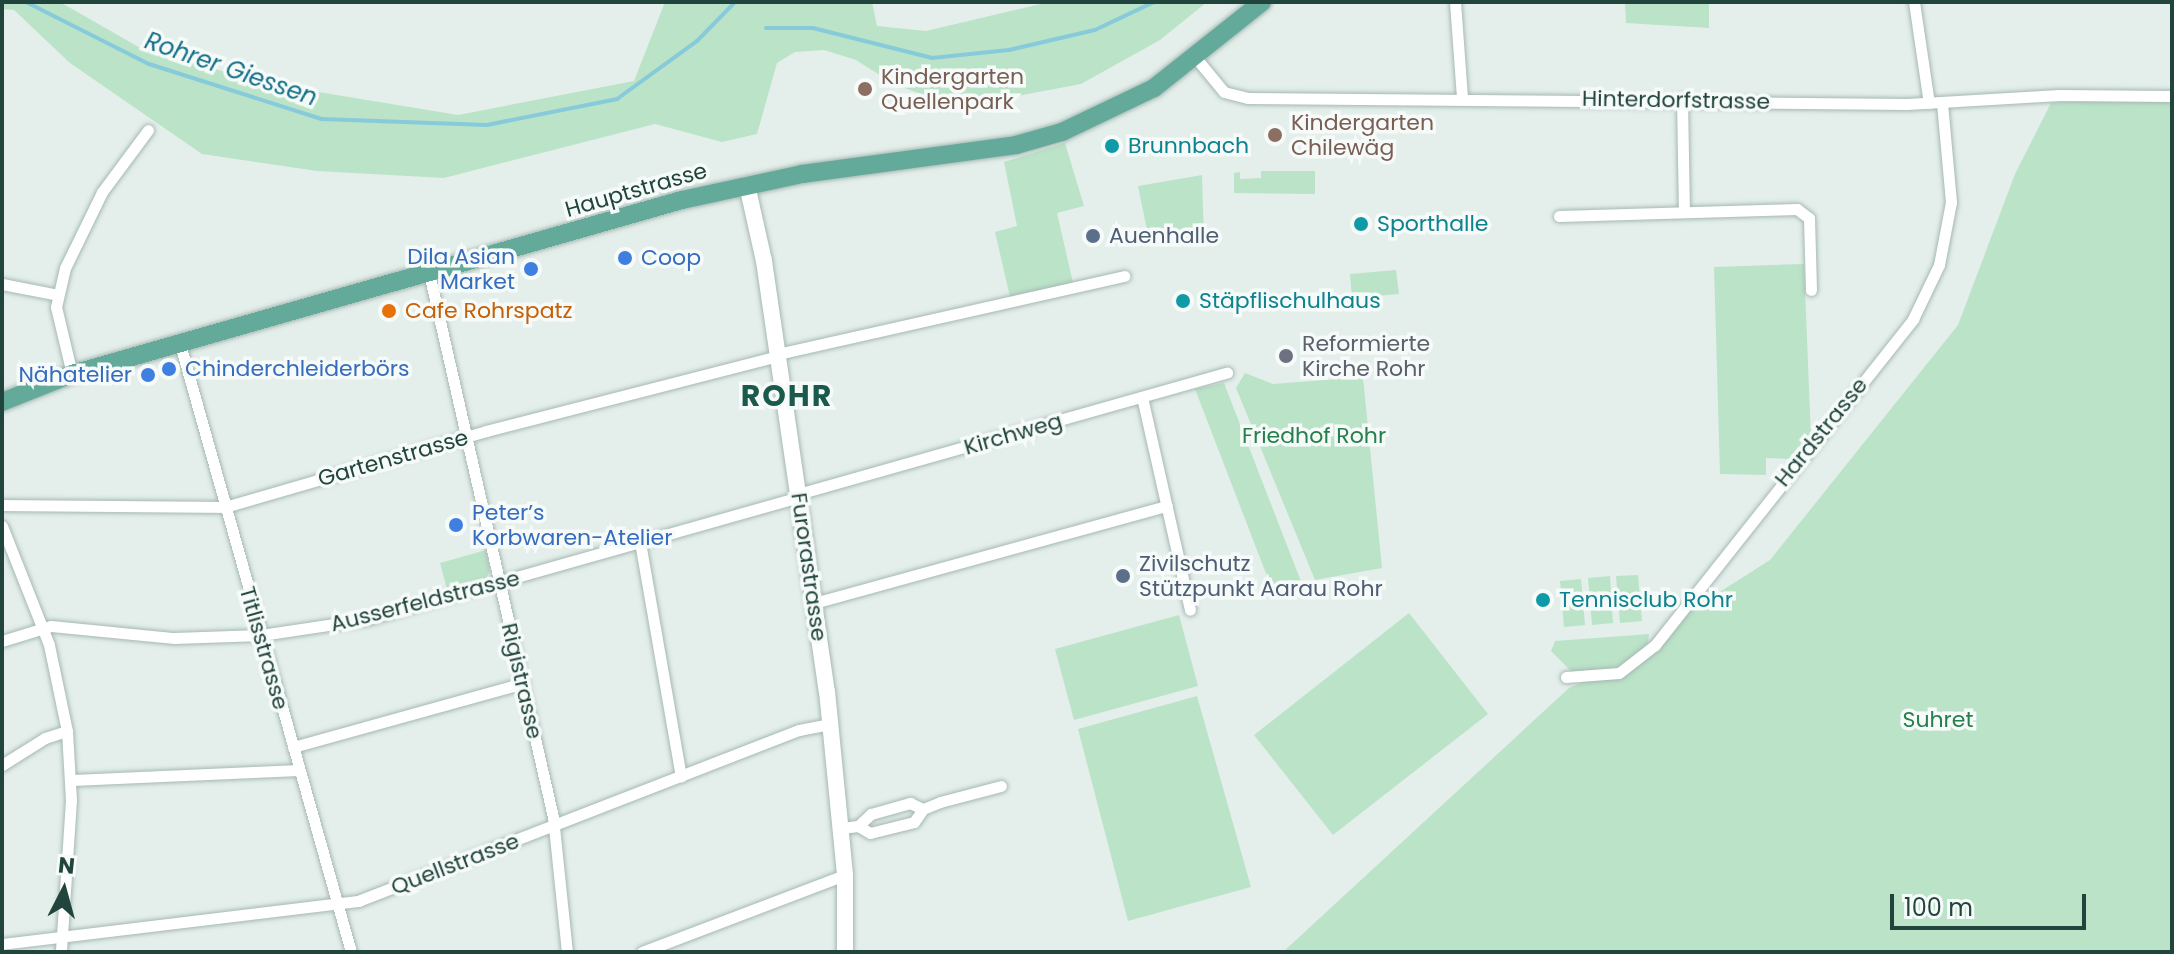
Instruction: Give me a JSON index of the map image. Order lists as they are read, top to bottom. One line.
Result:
{"streets":{"main road":["Hauptstrasse","Furorastrasse"],"street":["Hinterdorfstrasse","Hardstrasse","Kirchweg","Gartenstrasse","Ausserfeldstrasse","Titlisstrasse","Rigistrasse","Quellstrasse"]},"crossings":[["Hinterdorfstrasse","Hauptstrasse"],["Hinterdorfstrasse","Hardstrasse"],["Hauptstrasse","Furorastrasse"],["Hauptstrasse","Titlisstrasse"],["Hauptstrasse","Rigistrasse"],["Kirchweg","Furorastrasse"],["Kirchweg","Ausserfeldstrasse"],["Gartenstrasse","Furorastrasse"],["Gartenstrasse","Titlisstrasse"],["Gartenstrasse","Rigistrasse"],["Furorastrasse","Ausserfeldstrasse"],["Furorastrasse","Quellstrasse"],["Ausserfeldstrasse","Titlisstrasse"],["Ausserfeldstrasse","Rigistrasse"],["Titlisstrasse","Quellstrasse"],["Rigistrasse","Quellstrasse"]],"districts":["ROHR"],"water":["Rohrer Giessen"],"parks":["Friedhof Rohr","Suhret"],"places":["Kindergarten Quellenpark","Kindergarten Chilewäg","Brunnbach","Sporthalle","Auenhalle","Coop","Dila Asian Market","Stäpflischulhaus","Cafe Rohrspatz","Reformierte Kirche Rohr","Chinderchleiderbörs","Nähatelier","Peter’s Korbwaren-Atelier","Zivilschutz Stützpunkt Aarau Rohr","Tennisclub Rohr"],"scale_bar":"100 m","north":"top"}
